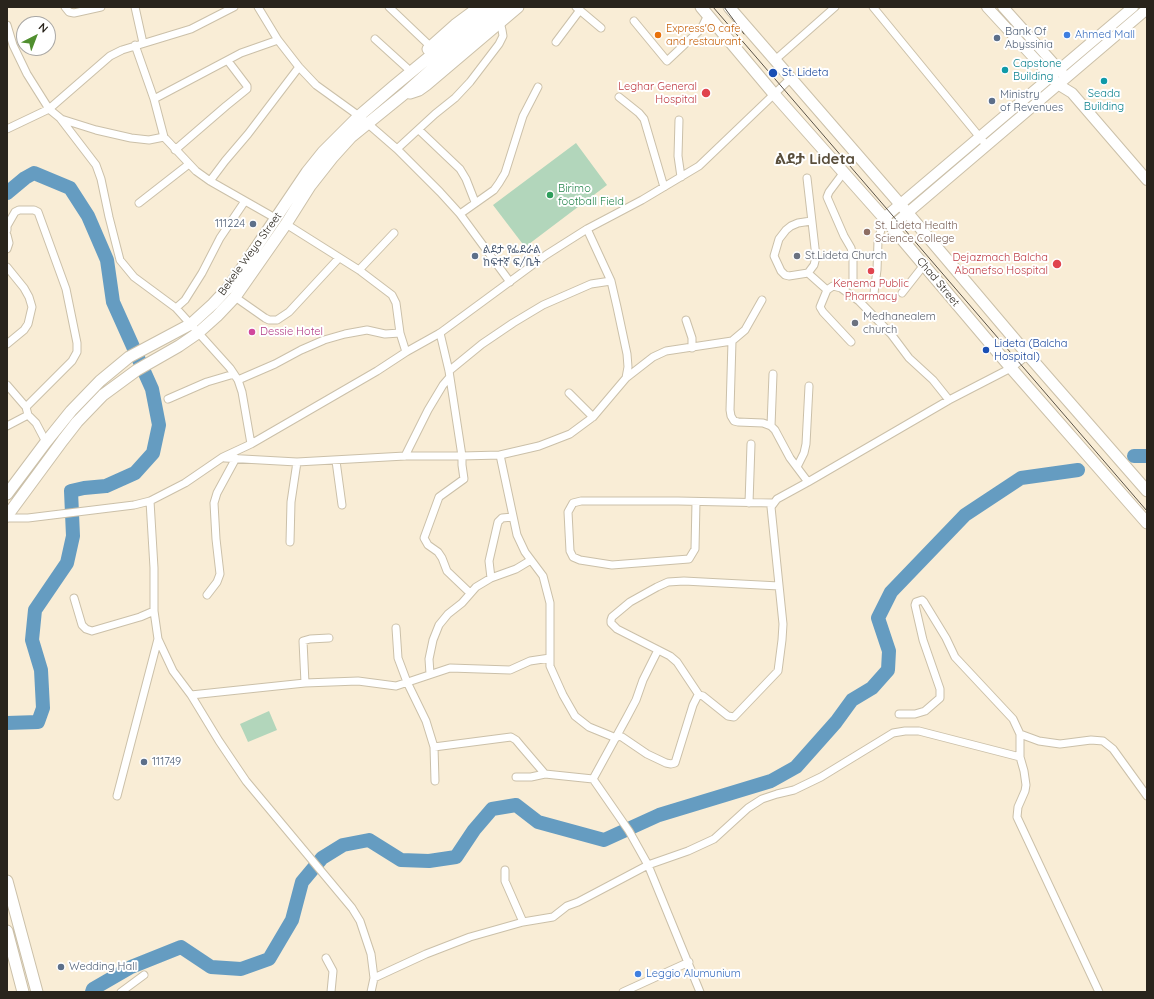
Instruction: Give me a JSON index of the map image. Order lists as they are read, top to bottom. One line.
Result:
{"streets":{"main road":["Bekele Weya Street","Chad Street"]},"districts":["ልደታ Lideta"],"places":["Express'O cafe and restaurant","Ahmed Mall","Bank Of Abyssinia","Capstone Building","St. Lideta","Seada Building","Leghar General Hospital","Ministry of Revenues","Birimo football Field","111224","St. Lideta Health Science College","ልደታ የፌደራል ከፍተኛ ፍ/ቤት","St.Lideta Church","Dejazmach Balcha Abanefso Hospital","Kenema Public Pharmacy","Medhanealem church","Dessie Hotel","Lideta (Balcha Hospital)","111749","Wedding Hall","Leggio Alumunium"],"north":"top right"}
